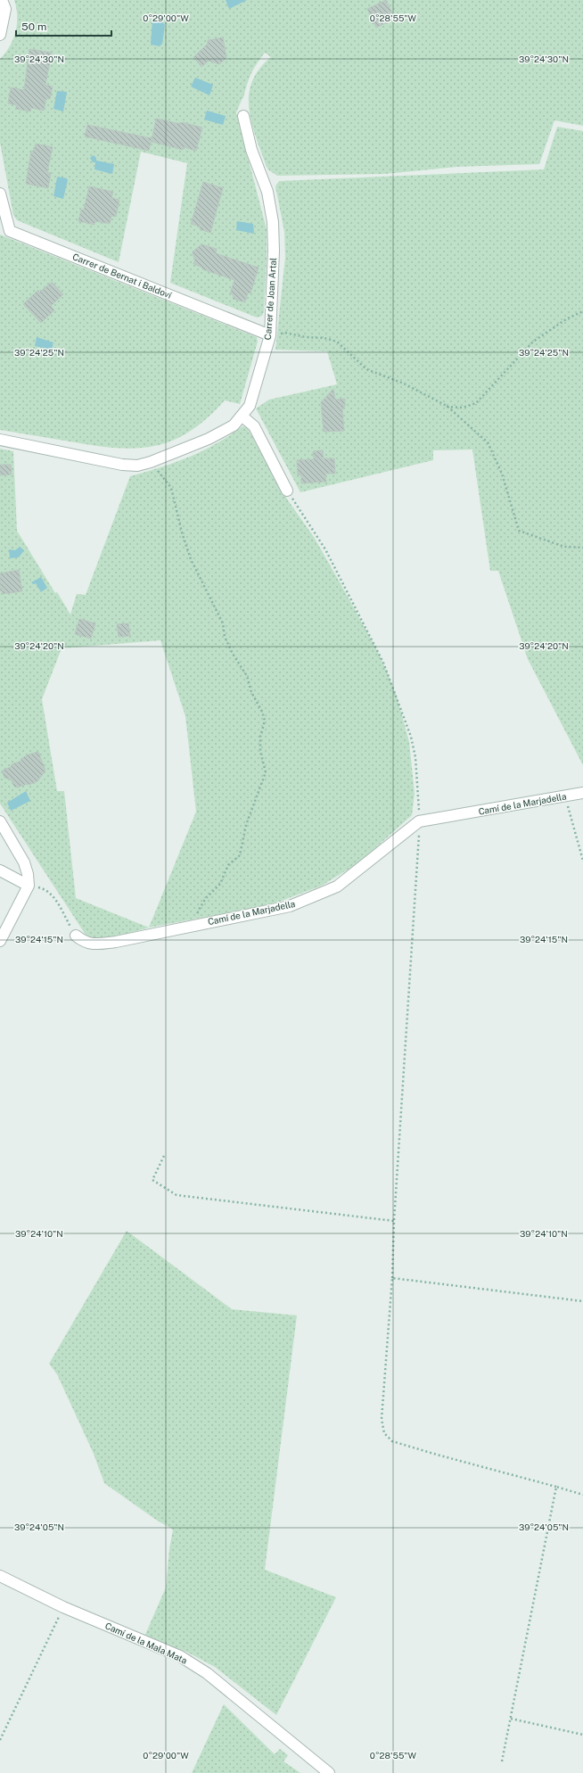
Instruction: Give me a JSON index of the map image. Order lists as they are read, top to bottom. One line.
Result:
{"streets":{"street":["Carrer de Bernat i Baldoví","Carrer de Joan Artal","Camí de la Marjadella","Camí de la Mala Mata"]},"crossings":[["Carrer de Bernat i Baldoví","Carrer de Joan Artal"]],"scale_bar":"50 m","coordinates":["0°29'00\"W","0°28'55\"W","39°24'30\"N","39°24'25\"N","39°24'20\"N","39°24'15\"N","39°24'10\"N","39°24'05\"N"]}
